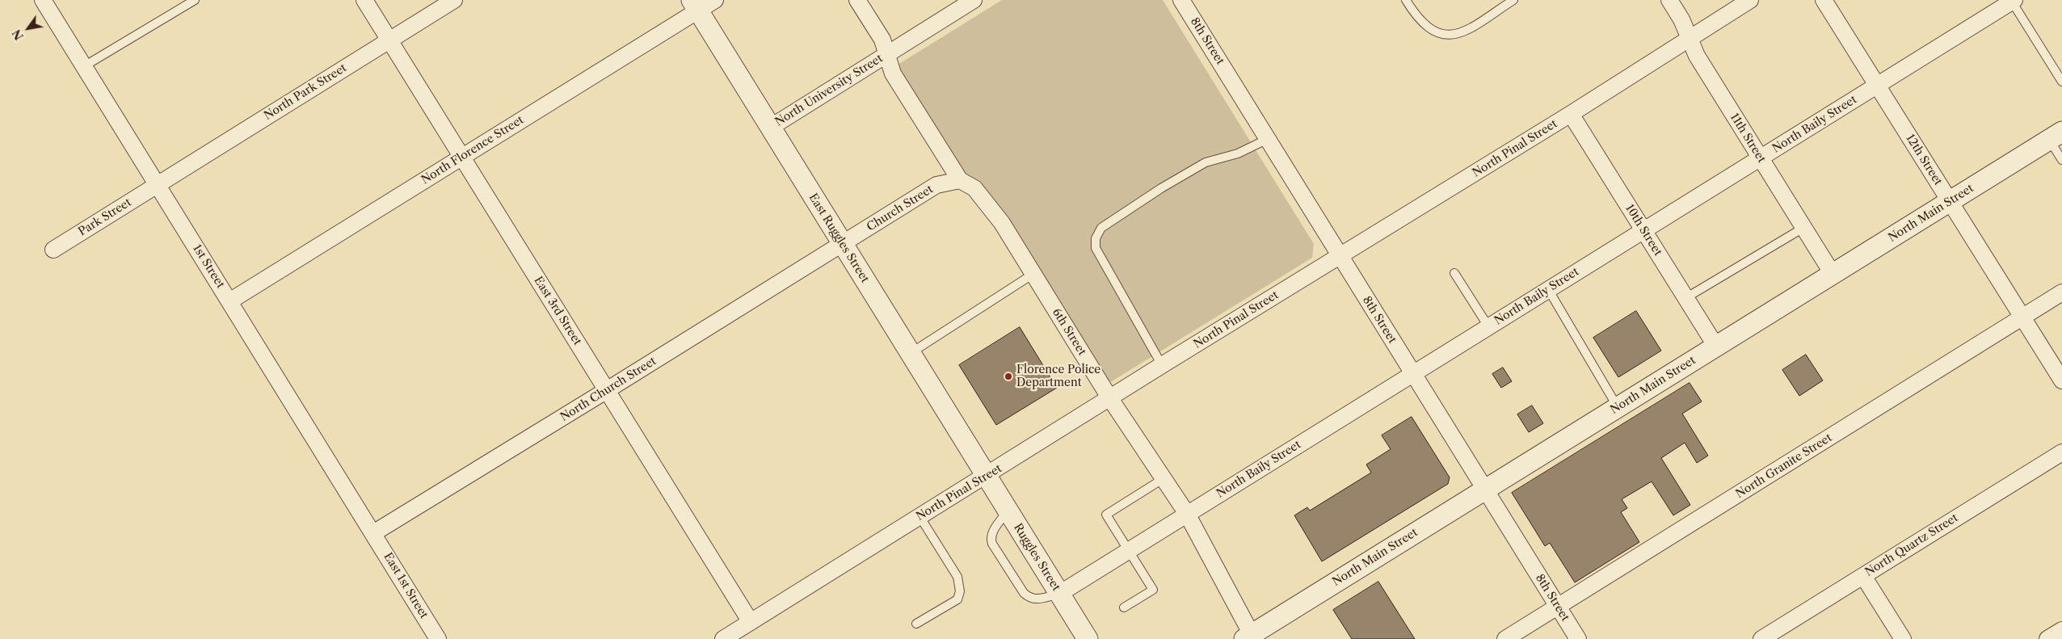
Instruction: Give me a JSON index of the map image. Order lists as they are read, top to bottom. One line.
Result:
{"streets":{"street":["8th Street","North University Street","North Park Street","North Baily Street","11th Street","North Pinal Street","North Florence Street","12th Street","Church Street","North Main Street","Park Street","10th Street","East Ruggles Street","1st Street","East 3rd Street","6th Street","North Church Street","North Granite Street","North Quartz Street","Ruggles Street","East 1st Street"]},"crossings":[["8th Street","North Baily Street"],["8th Street","North Pinal Street"],["8th Street","North Main Street"],["8th Street","North Granite Street"],["North University Street","East Ruggles Street"],["North University Street","6th Street"],["North Park Street","Park Street"],["North Park Street","1st Street"],["North Park Street","East 3rd Street"],["North Baily Street","11th Street"],["North Baily Street","12th Street"],["North Baily Street","10th Street"],["North Baily Street","6th Street"],["North Baily Street","Ruggles Street"],["11th Street","North Pinal Street"],["11th Street","North Main Street"],["North Pinal Street","10th Street"],["North Pinal Street","East Ruggles Street"],["North Pinal Street","East 3rd Street"],["North Pinal Street","6th Street"],["North Pinal Street","Ruggles Street"],["North Florence Street","East Ruggles Street"],["North Florence Street","1st Street"],["North Florence Street","East 3rd Street"],["12th Street","North Main Street"],["12th Street","North Granite Street"],["Church Street","East Ruggles Street"],["Church Street","6th Street"],["Church Street","North Church Street"],["North Main Street","10th Street"],["North Main Street","6th Street"],["Park Street","1st Street"],["East Ruggles Street","North Church Street"],["East Ruggles Street","Ruggles Street"],["1st Street","North Church Street"],["1st Street","East 1st Street"],["East 3rd Street","North Church Street"],["North Church Street","East 1st Street"]],"places":["Florence Police Department"],"north":"bottom left"}
